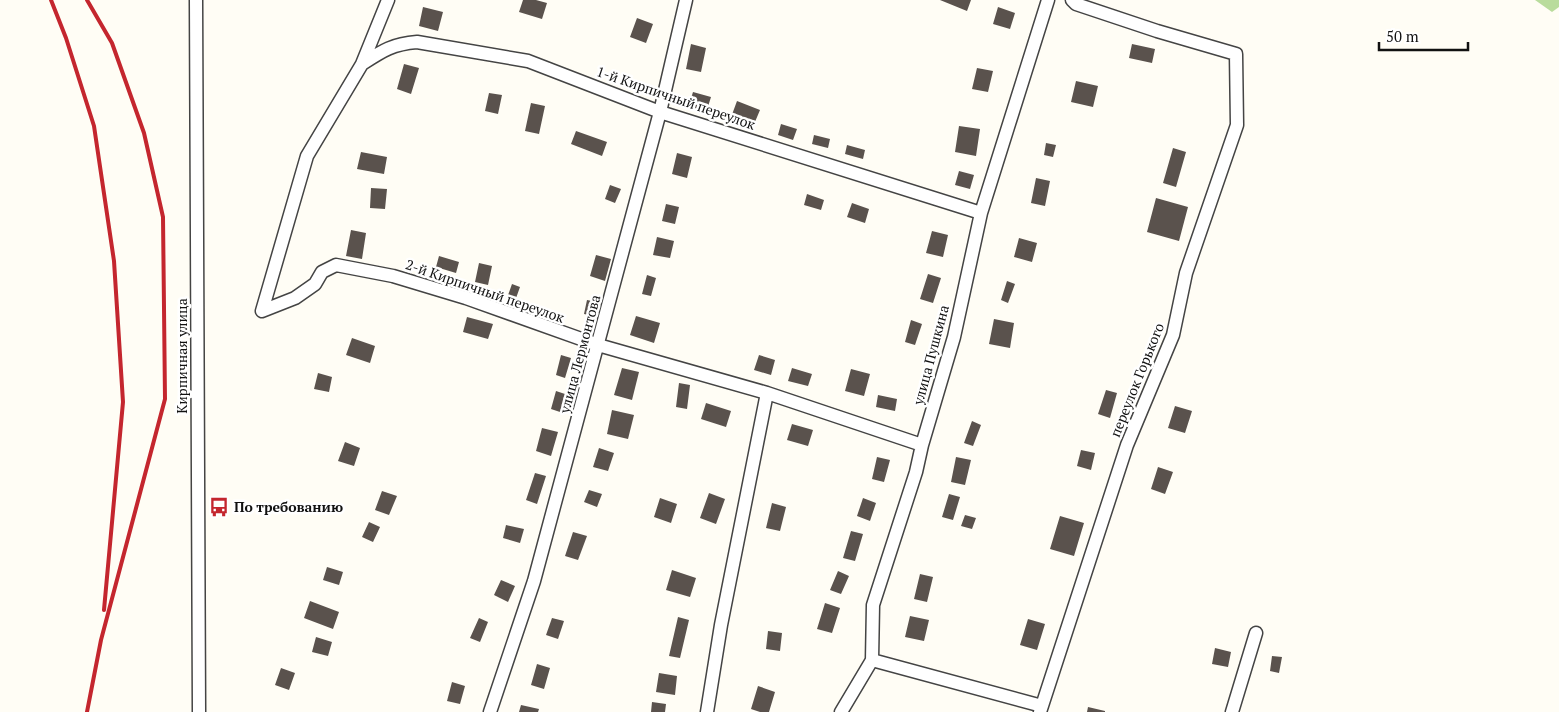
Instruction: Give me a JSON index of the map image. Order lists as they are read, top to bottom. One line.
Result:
{"streets":{"street":["1-й Кирпичный переулок","2-й Кирпичный переулок","улица Лермонтова","улица Пушкина","Кирпичная улица","переулок Горького"]},"crossings":[["1-й Кирпичный переулок","2-й Кирпичный переулок"],["1-й Кирпичный переулок","улица Лермонтова"],["1-й Кирпичный переулок","улица Пушкина"],["2-й Кирпичный переулок","улица Лермонтова"],["2-й Кирпичный переулок","улица Пушкина"]],"places":{"bus stop":["По требованию"]},"scale_bar":"50 m"}
